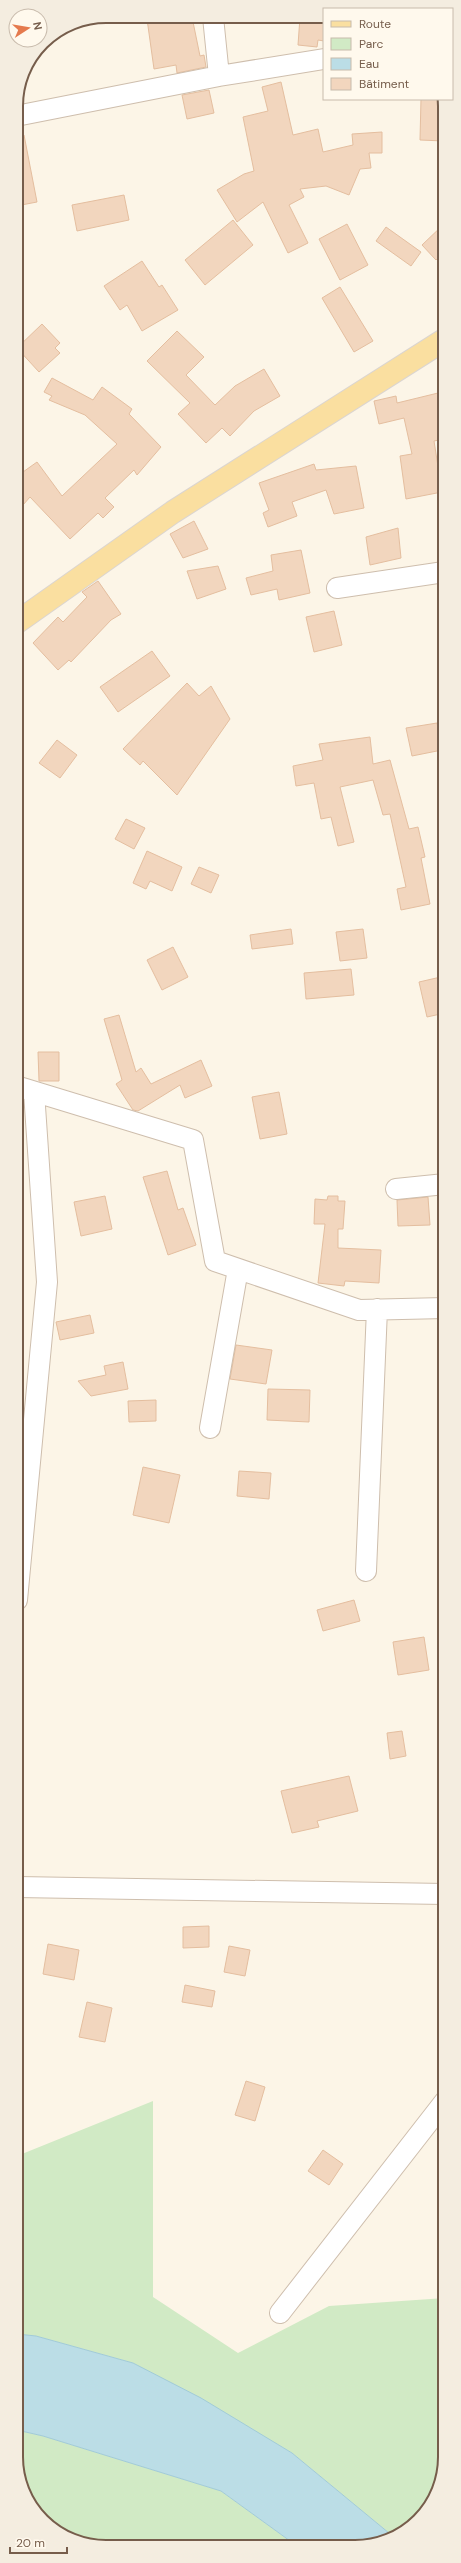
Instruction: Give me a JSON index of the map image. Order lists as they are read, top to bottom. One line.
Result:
{"legend":["Route","Parc","Eau","Bâtiment"],"scale_bar":"20 m","north":"right"}
